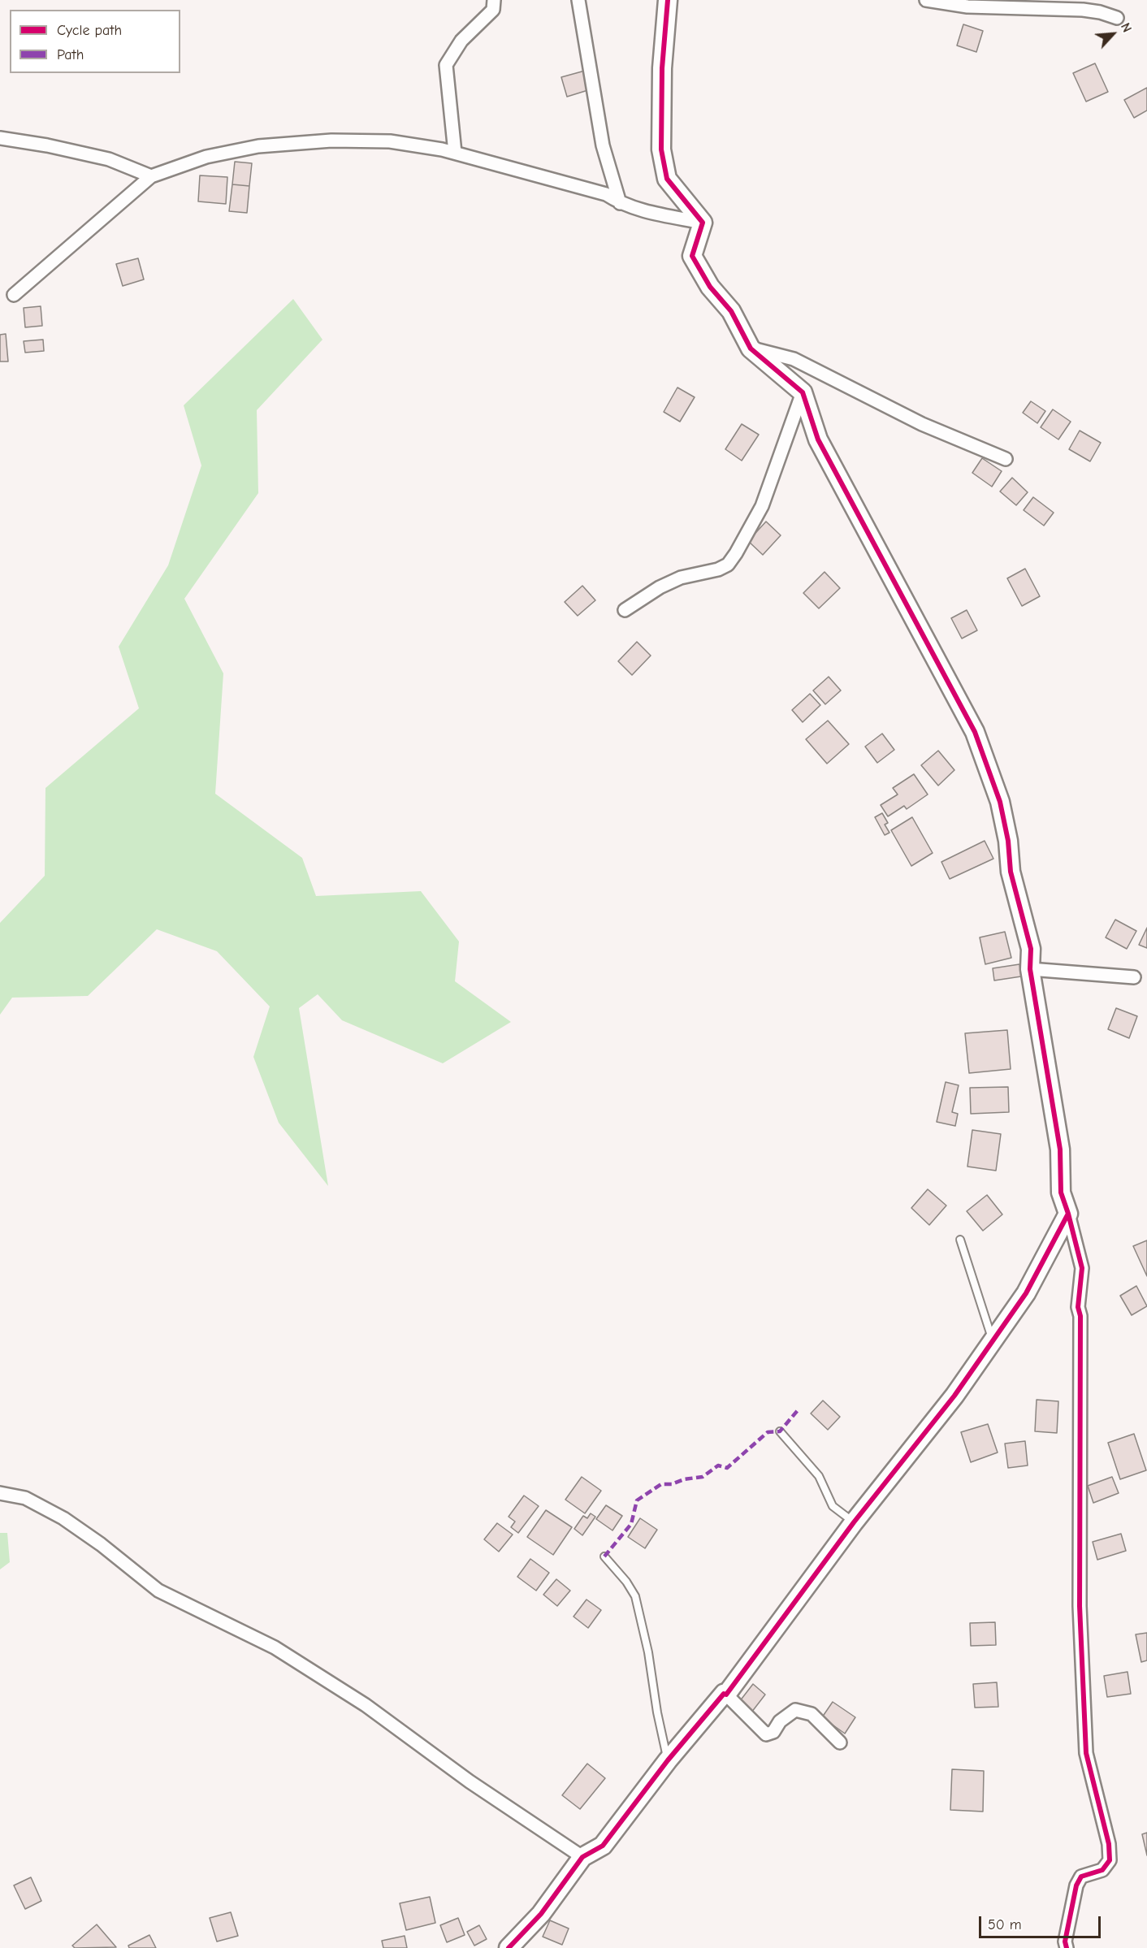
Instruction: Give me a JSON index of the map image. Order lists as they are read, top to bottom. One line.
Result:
{"legend":["Cycle path","Path"],"scale_bar":"50 m","north":"top right"}
